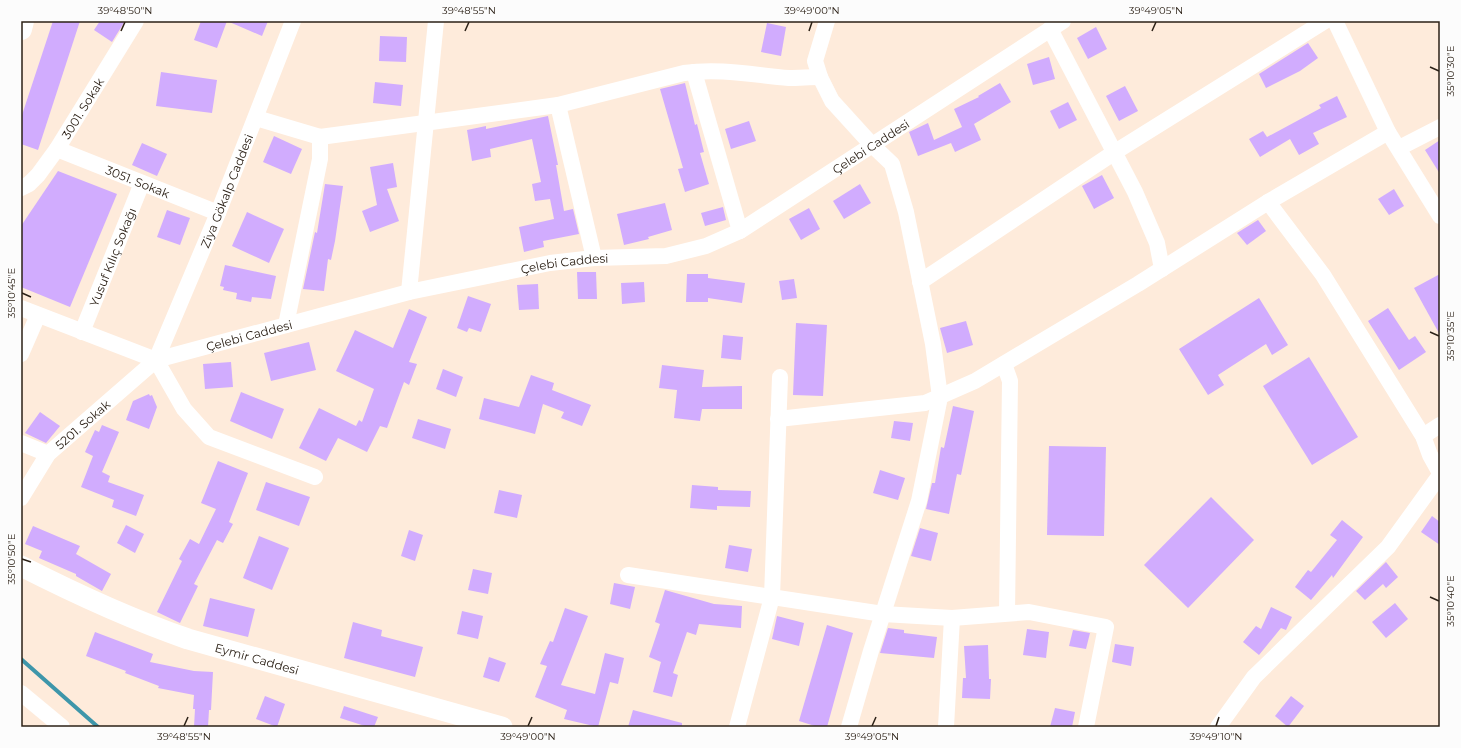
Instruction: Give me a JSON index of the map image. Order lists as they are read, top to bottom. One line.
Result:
{"streets":{"main road":["Eymir Caddesi"],"street":["3001. Sokak","Çelebi Caddesi","3051. Sokak","Ziya Gökalp Caddesi","Yusuf Kılıç Sokağı","5201. Sokak"]},"crossings":[["3001. Sokak","3051. Sokak"],["Çelebi Caddesi","Ziya Gökalp Caddesi"],["Çelebi Caddesi","5201. Sokak"],["3051. Sokak","Ziya Gökalp Caddesi"],["3051. Sokak","Yusuf Kılıç Sokağı"],["Ziya Gökalp Caddesi","5201. Sokak"]],"coordinates":["39°48'50\"N","39°48'55\"N","39°49'00\"N","39°49'05\"N","35°10'30\"E","35°10'45\"E","35°10'35\"E","35°10'50\"E","35°10'40\"E","39°49'10\"N"]}
